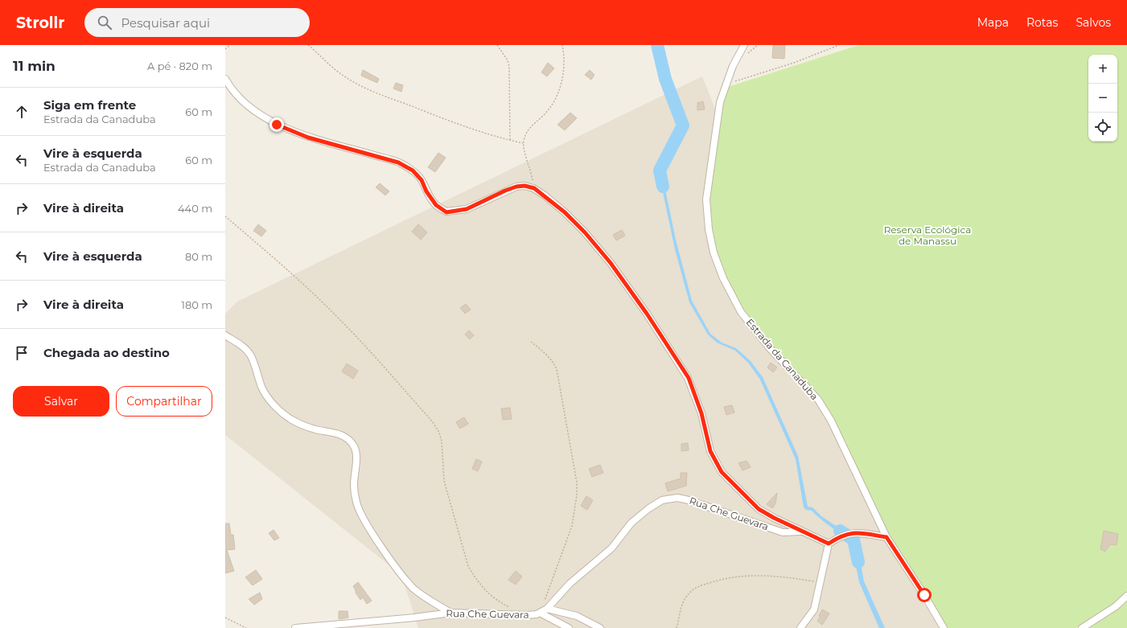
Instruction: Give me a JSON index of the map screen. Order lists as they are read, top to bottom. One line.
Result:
{"streets":{"street":["Estrada da Canaduba","Rua Che Guevara"]},"parks":["Reserva Ecológica de Manassu"],"page":{"header":"Strollr","search":"Pesquisar aqui","nav":["Mapa","Rotas","Salvos"],"heading":["11 min","A pé · 820 m"],"map_buttons":["+","−"],"list":[["Siga em frente","Estrada da Canaduba","60 m"],["Vire à esquerda","Estrada da Canaduba","60 m"],["Vire à direita","440 m"],["Vire à esquerda","80 m"],["Vire à direita","180 m"],"Chegada ao destino"],"buttons":["Salvar","Compartilhar"]}}
